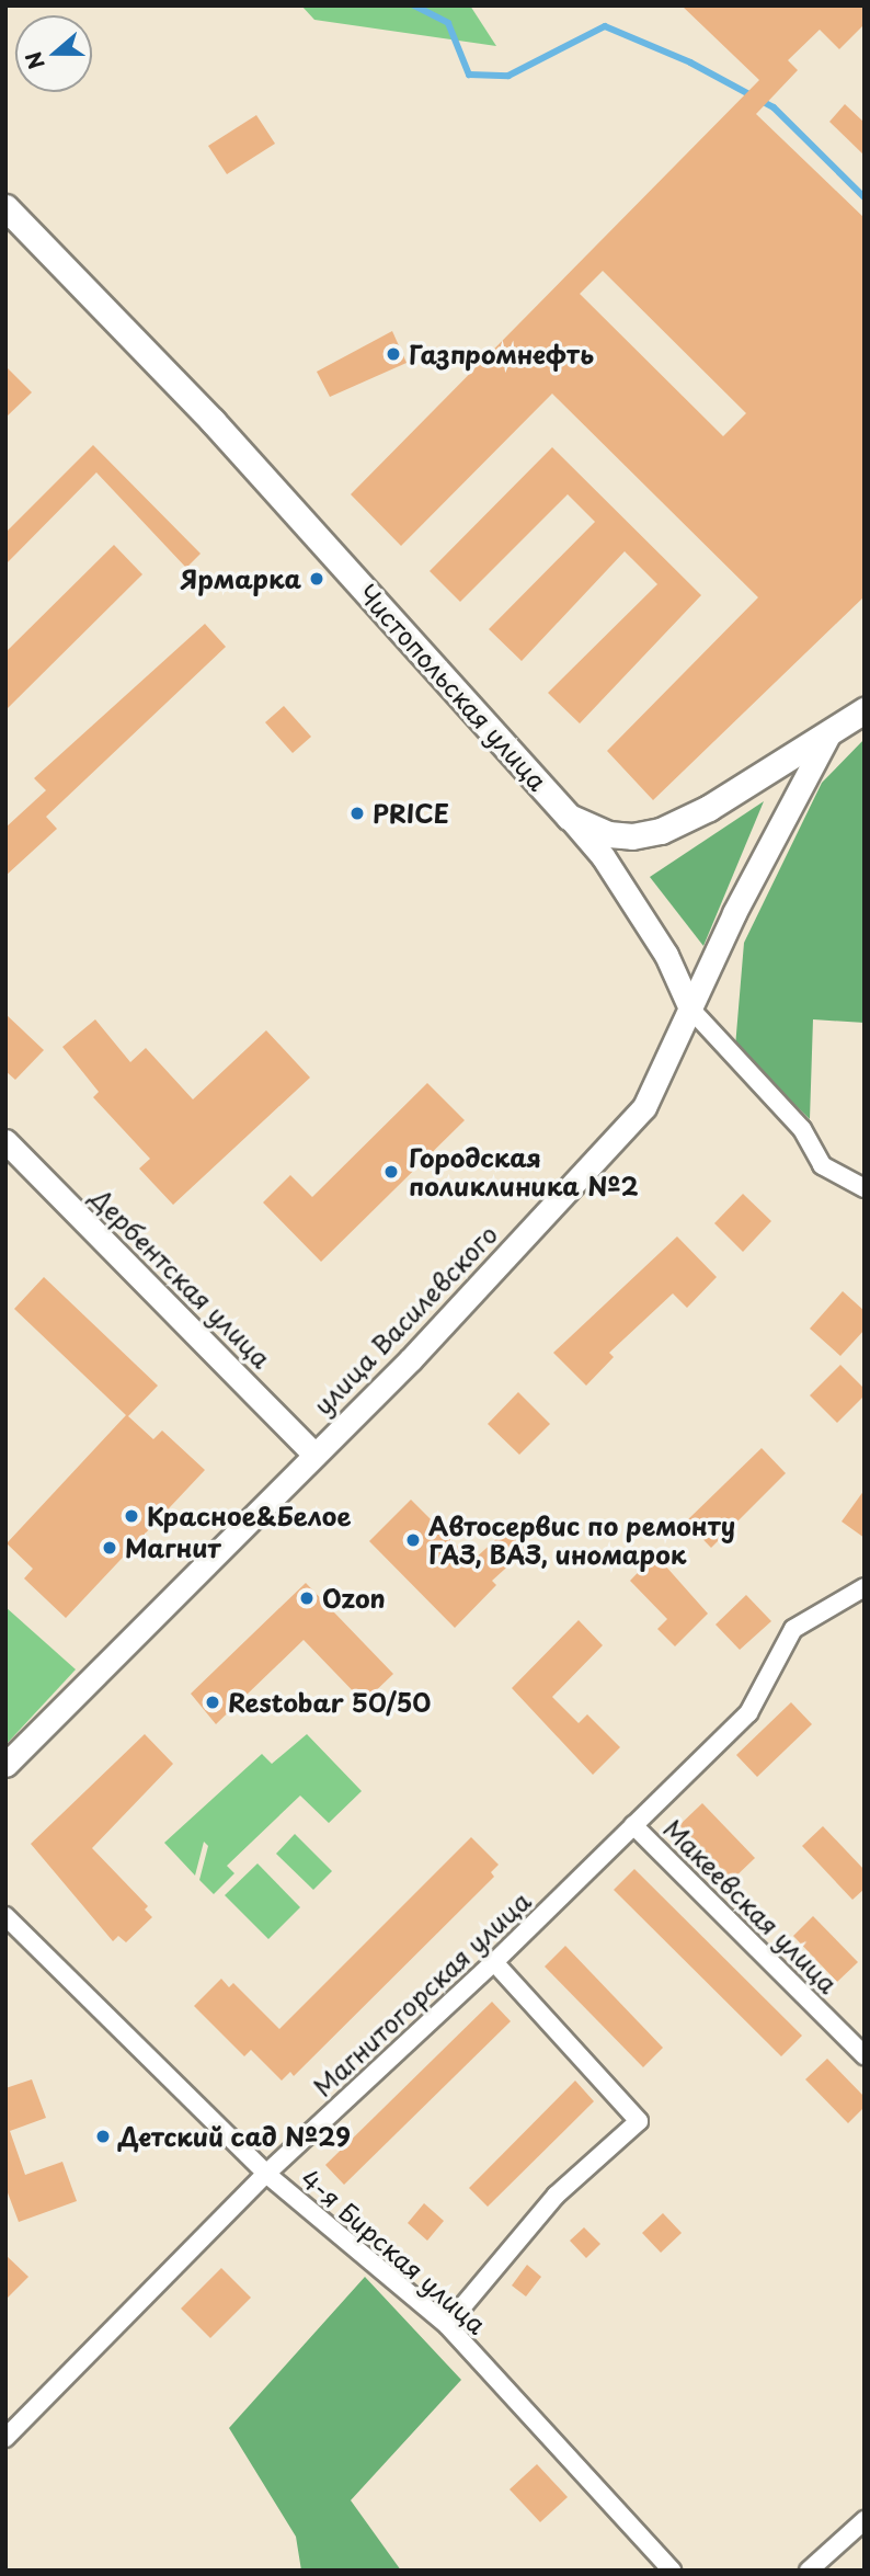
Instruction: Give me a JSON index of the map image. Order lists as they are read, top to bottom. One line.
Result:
{"streets":{"main road":["Чистопольская улица"],"street":["Дербентская улица","улица Василевского","Макеевская улица","Магнитогорская улица","4-я Бирская улица"]},"crossings":[["Чистопольская улица","улица Василевского"],["Дербентская улица","улица Василевского"],["Макеевская улица","Магнитогорская улица"],["Магнитогорская улица","4-я Бирская улица"]],"places":["Газпромнефть","Ярмарка","PRICE","Городская поликлиника №2","Красное&Белое","Автосервис по ремонту ГАЗ, ВАЗ, иномарок","Магнит","Ozon","Restobar 50/50","Детский сад №29"],"north":"left"}
